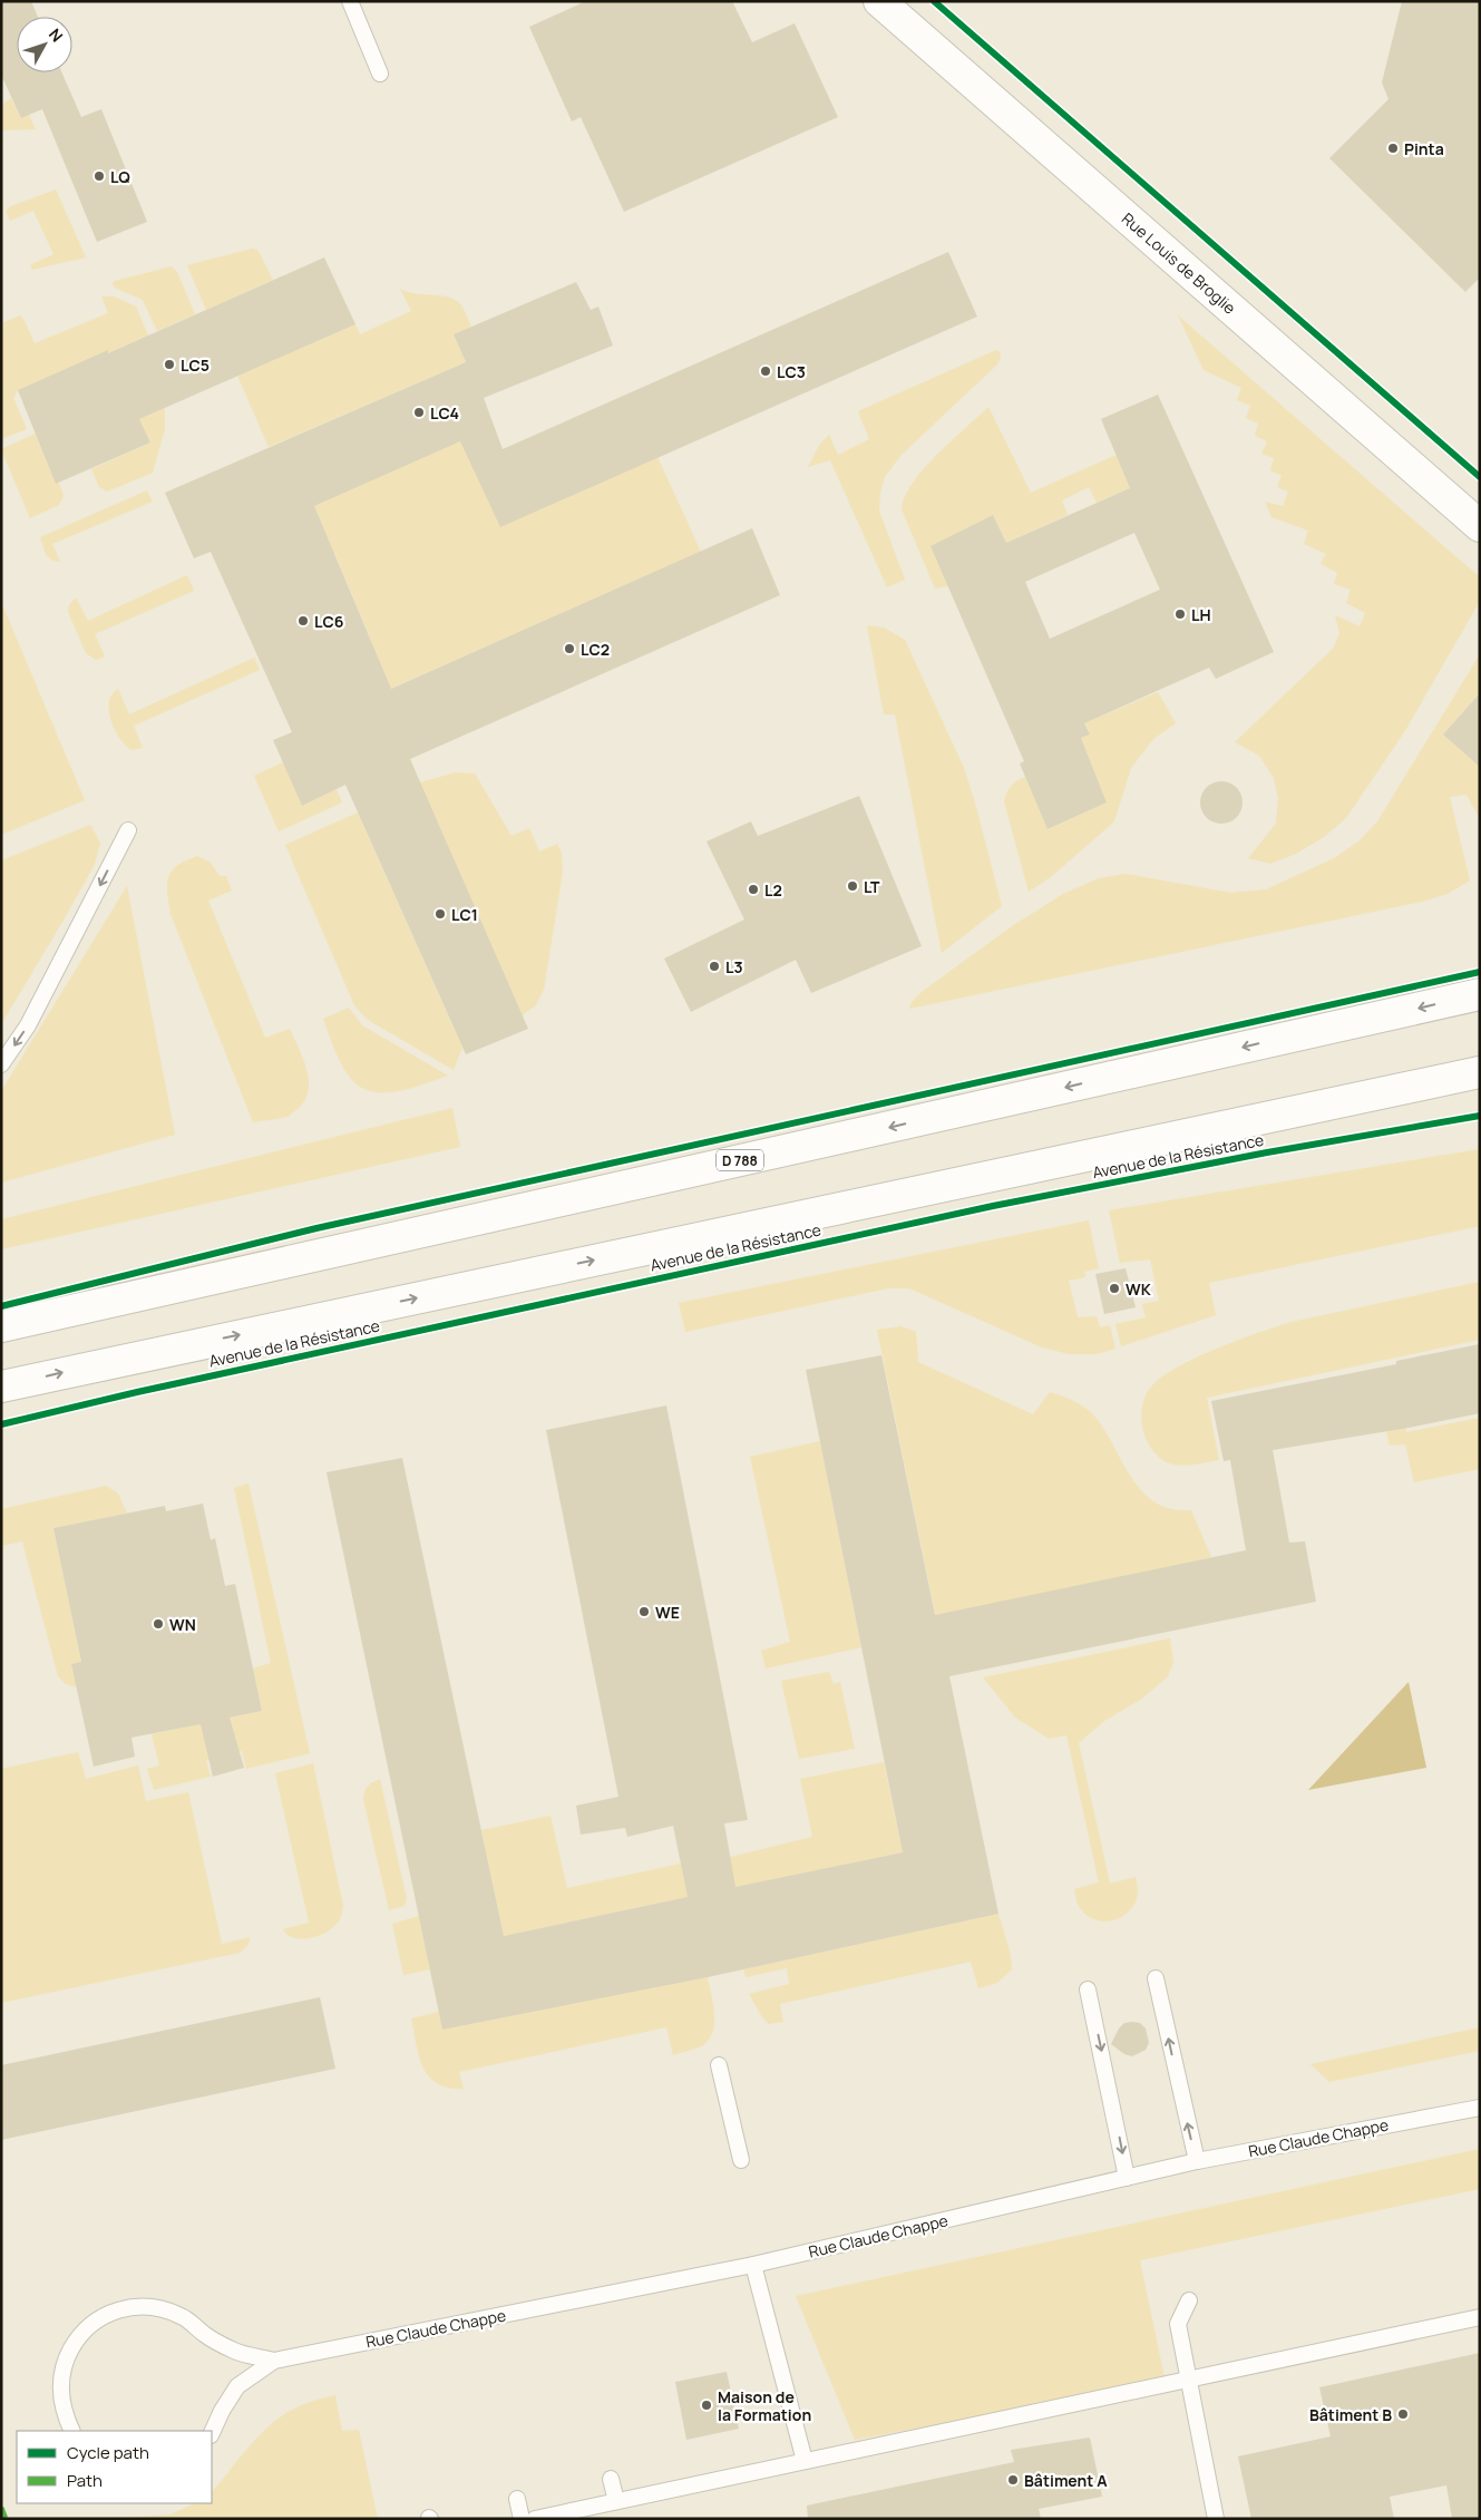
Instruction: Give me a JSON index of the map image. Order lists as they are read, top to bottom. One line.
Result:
{"streets":{"main road":["Rue Louis de Broglie","Avenue de la Résistance","D 788"],"lane":["Rue Claude Chappe"]},"places":["Pinta","LQ","LC5","LC3","LC4","LH","LC6","LC2","LT","L2","LC1","L3","WK","WE","WN","Maison de la Formation","Bâtiment B","Bâtiment A"],"legend":["Cycle path","Path"],"north":"top right"}
